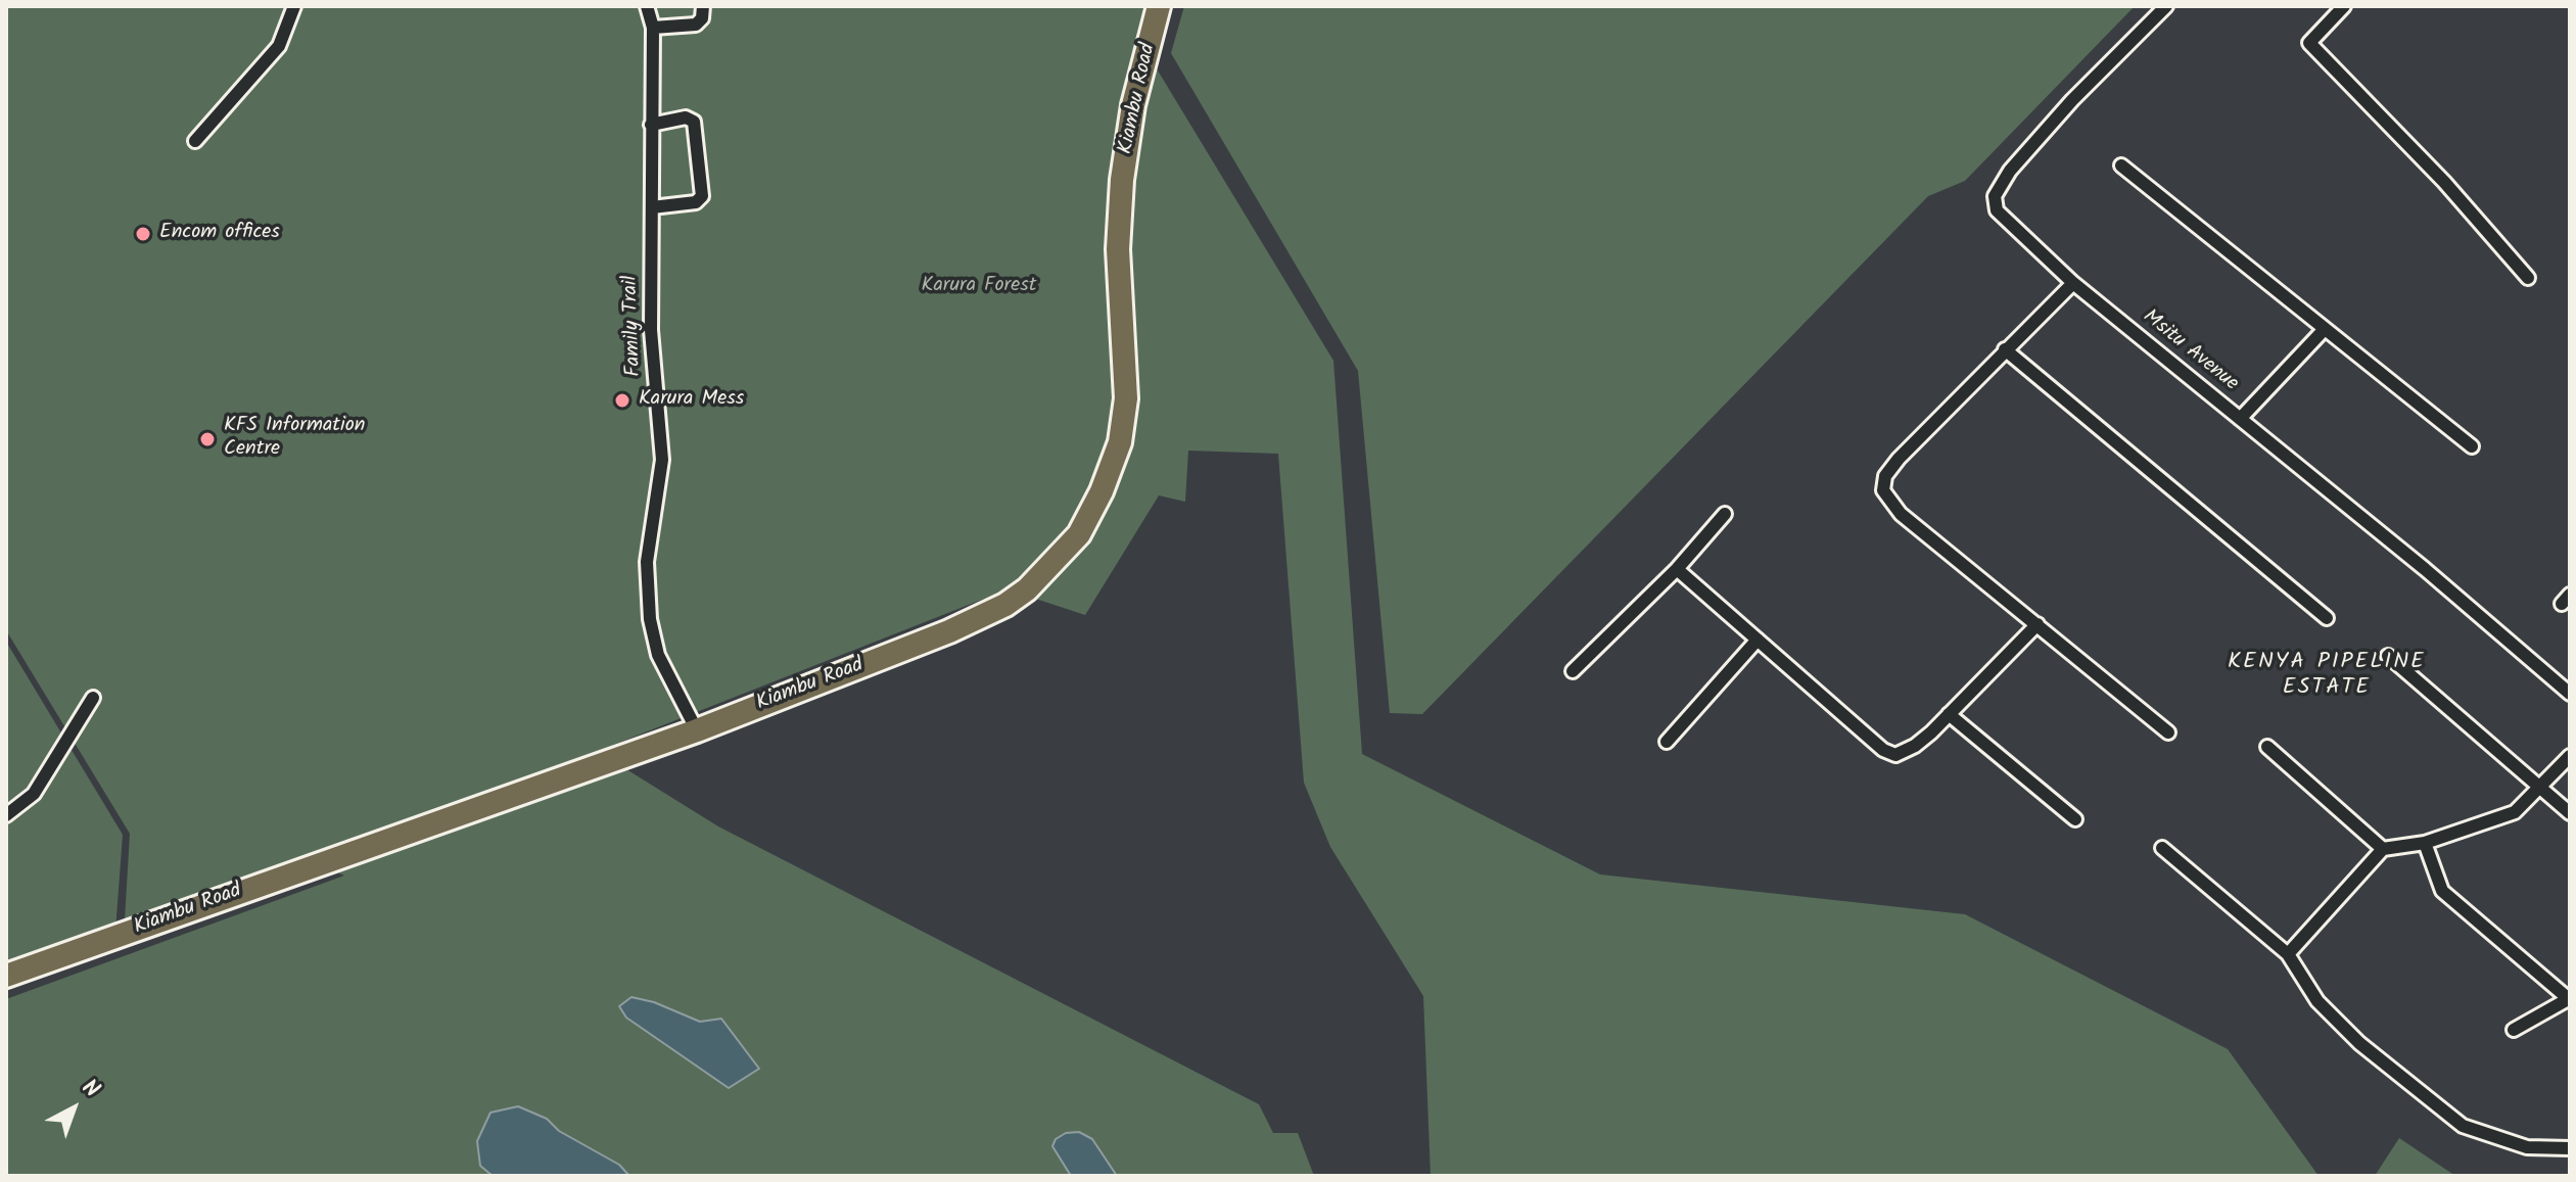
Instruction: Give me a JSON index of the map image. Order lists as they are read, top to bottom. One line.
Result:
{"streets":{"highway":["Kiambu Road"],"street":["Family Trail","Msitu Avenue"]},"crossings":[["Kiambu Road","Family Trail"]],"districts":["KENYA PIPELINE ESTATE"],"parks":["Karura Forest"],"places":["Encom offices","Karura Mess","KFS Information Centre"],"north":"top right"}
